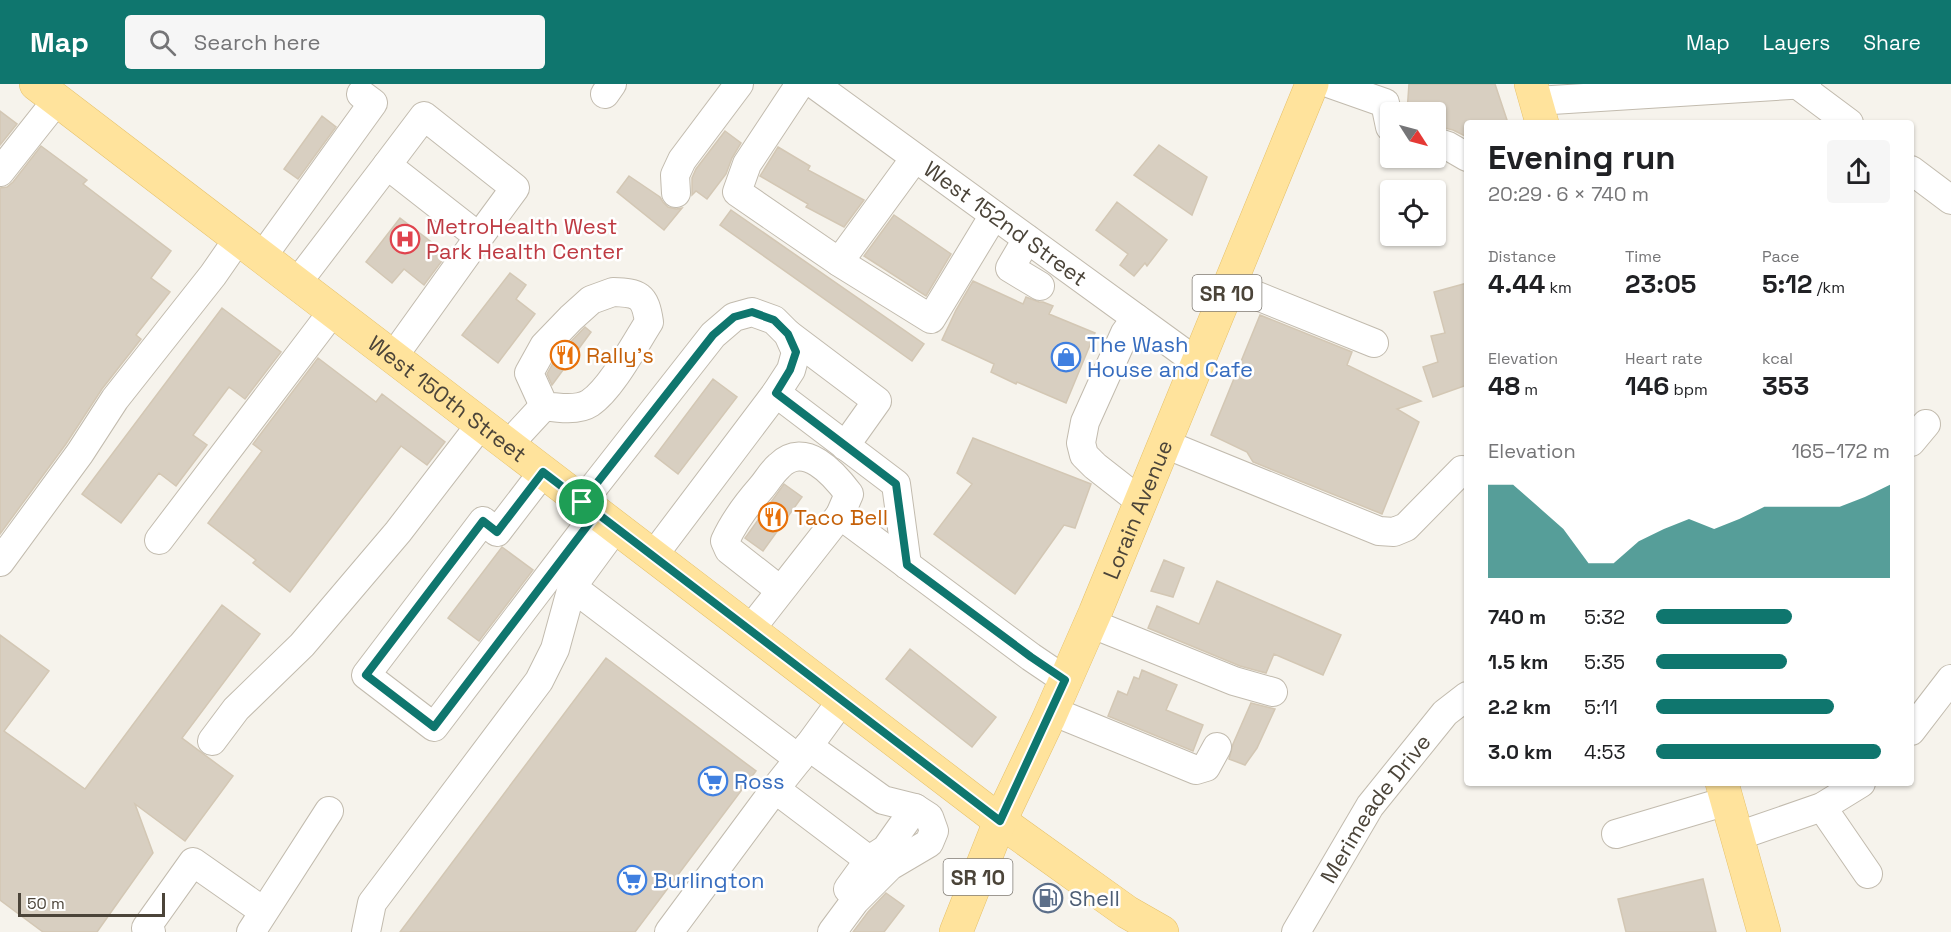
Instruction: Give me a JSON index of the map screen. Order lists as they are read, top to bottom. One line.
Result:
{"streets":{"main road":["SR 10","West 150th Street","Lorain Avenue"],"street":["West 152nd Street","Merimeade Drive"]},"crossings":[["West 152nd Street","Lorain Avenue"],["West 150th Street","Lorain Avenue"]],"places":{"hospital":["MetroHealth West Park Health Center"],"restaurant":["Rally's","Taco Bell"],"shop":["The Wash House and Cafe"],"supermarket":["Ross","Burlington"],"fuel station":["Shell"]},"scale_bar":"50 m","north":"bottom right","page":{"header":"Map","search":"Search here","nav":["Map","Layers","Share"],"heading":["Evening run","20:29 · 6 × 740 m"],"stats":[["Distance","4.44 km"],["Time","23:05"],["Pace","5:12 /km"],["Elevation","48 m"],["Heart rate","146 bpm"],["kcal","353"]],"chart":["Elevation","165–172 m"],"list":[{"name":"740 m","note":"5:32"},{"name":"1.5 km","note":"5:35"},{"name":"2.2 km","note":"5:11"},{"name":"3.0 km","note":"4:53"}],"scale":"50 m"}}
